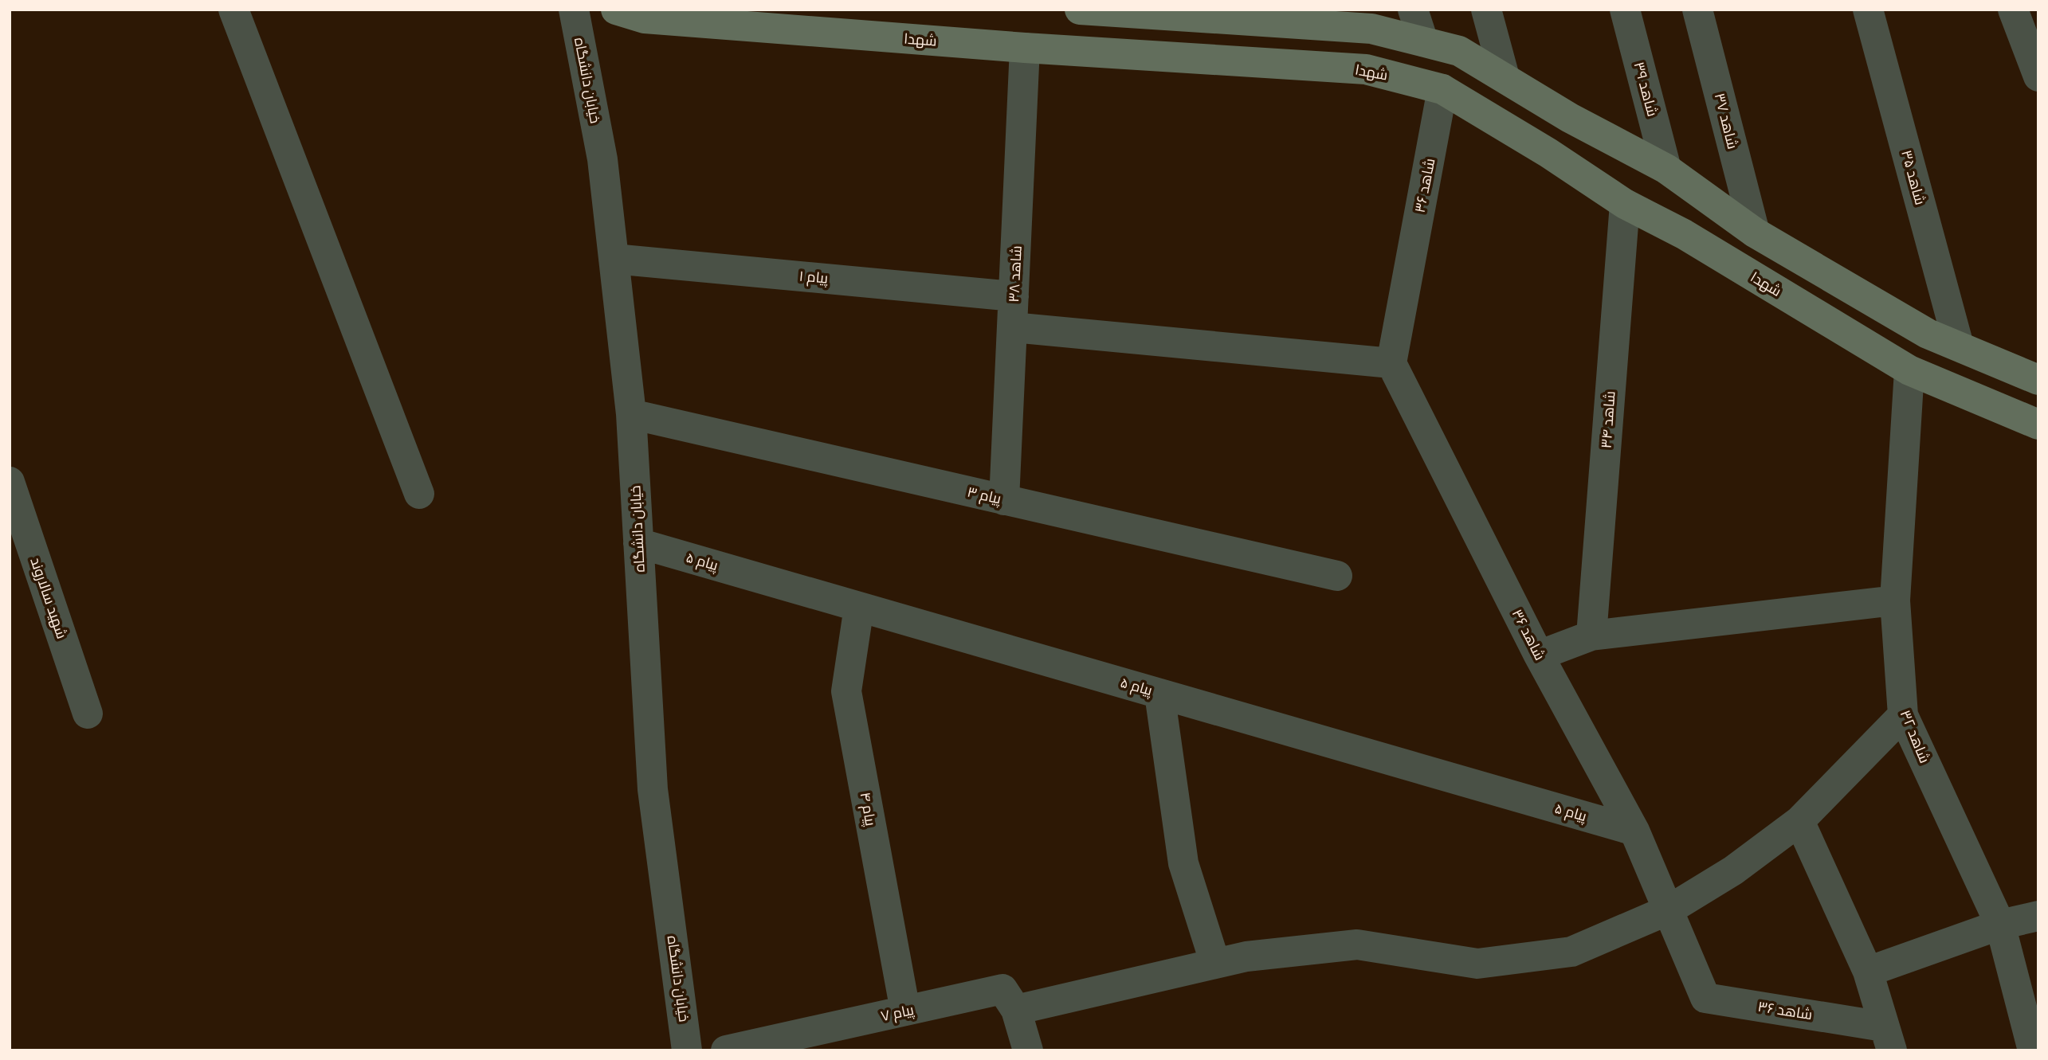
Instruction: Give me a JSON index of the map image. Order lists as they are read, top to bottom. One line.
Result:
{"streets":{"street":["شهدا","خیابان دانشگاه","شاهد ۳۹","شاهد ۳۷","شاهد ۳۵","شاهد ۳۶","شاهد ۳۸","پیام ۱","شاهد ۳۴","پیام ۳","پیام ۵","شهید سالاروند","شاهد ۳۲","پیام ۴","پیام ۷"]},"crossings":[["شهدا","شاهد ۳۶"],["شهدا","شاهد ۳۸"],["شهدا","شاهد ۳۴"],["شهدا","شاهد ۳۲"],["خیابان دانشگاه","پیام ۱"],["خیابان دانشگاه","پیام ۳"],["خیابان دانشگاه","پیام ۵"],["شاهد ۳۶","پیام ۵"],["شاهد ۳۸","پیام ۱"],["شاهد ۳۸","پیام ۳"],["پیام ۵","پیام ۴"],["پیام ۴","پیام ۷"]]}
